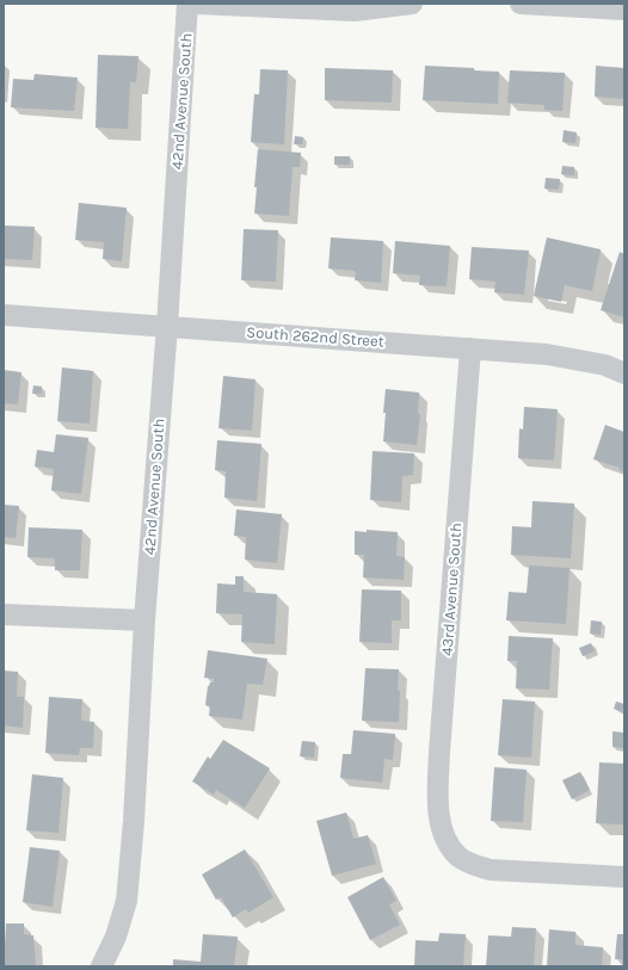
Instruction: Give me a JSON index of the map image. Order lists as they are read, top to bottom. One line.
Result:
{"streets":{"street":["42nd Avenue South","South 262nd Street","43rd Avenue South"]},"crossings":[["42nd Avenue South","South 262nd Street"],["South 262nd Street","43rd Avenue South"]]}
